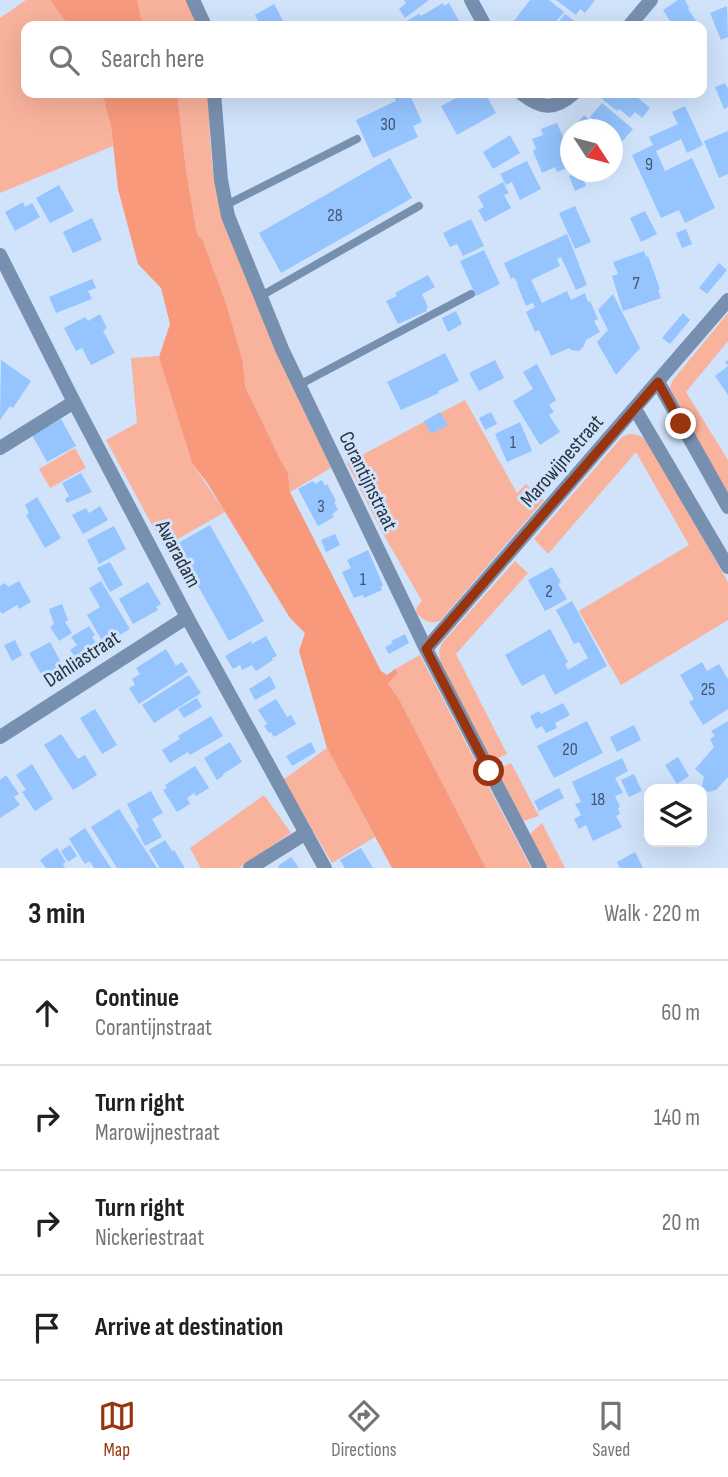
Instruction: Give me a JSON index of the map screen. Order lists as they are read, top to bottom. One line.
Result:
{"streets":{"street":["Marowijnestraat","Corantijnstraat","Awaradam","Dahliastraat"]},"crossings":[["Marowijnestraat","Corantijnstraat"],["Awaradam","Dahliastraat"]],"house_numbers":["30","9","28","7","1","3","1","2","25","20","18"],"north":"bottom right","page":{"search":"Search here","heading":["3 min","Walk · 220 m"],"list":[["Continue","Corantijnstraat","60 m"],["Turn right","Marowijnestraat","140 m"],["Turn right","Nickeriestraat","20 m"],"Arrive at destination"],"nav":["Map","Directions","Saved"]}}
